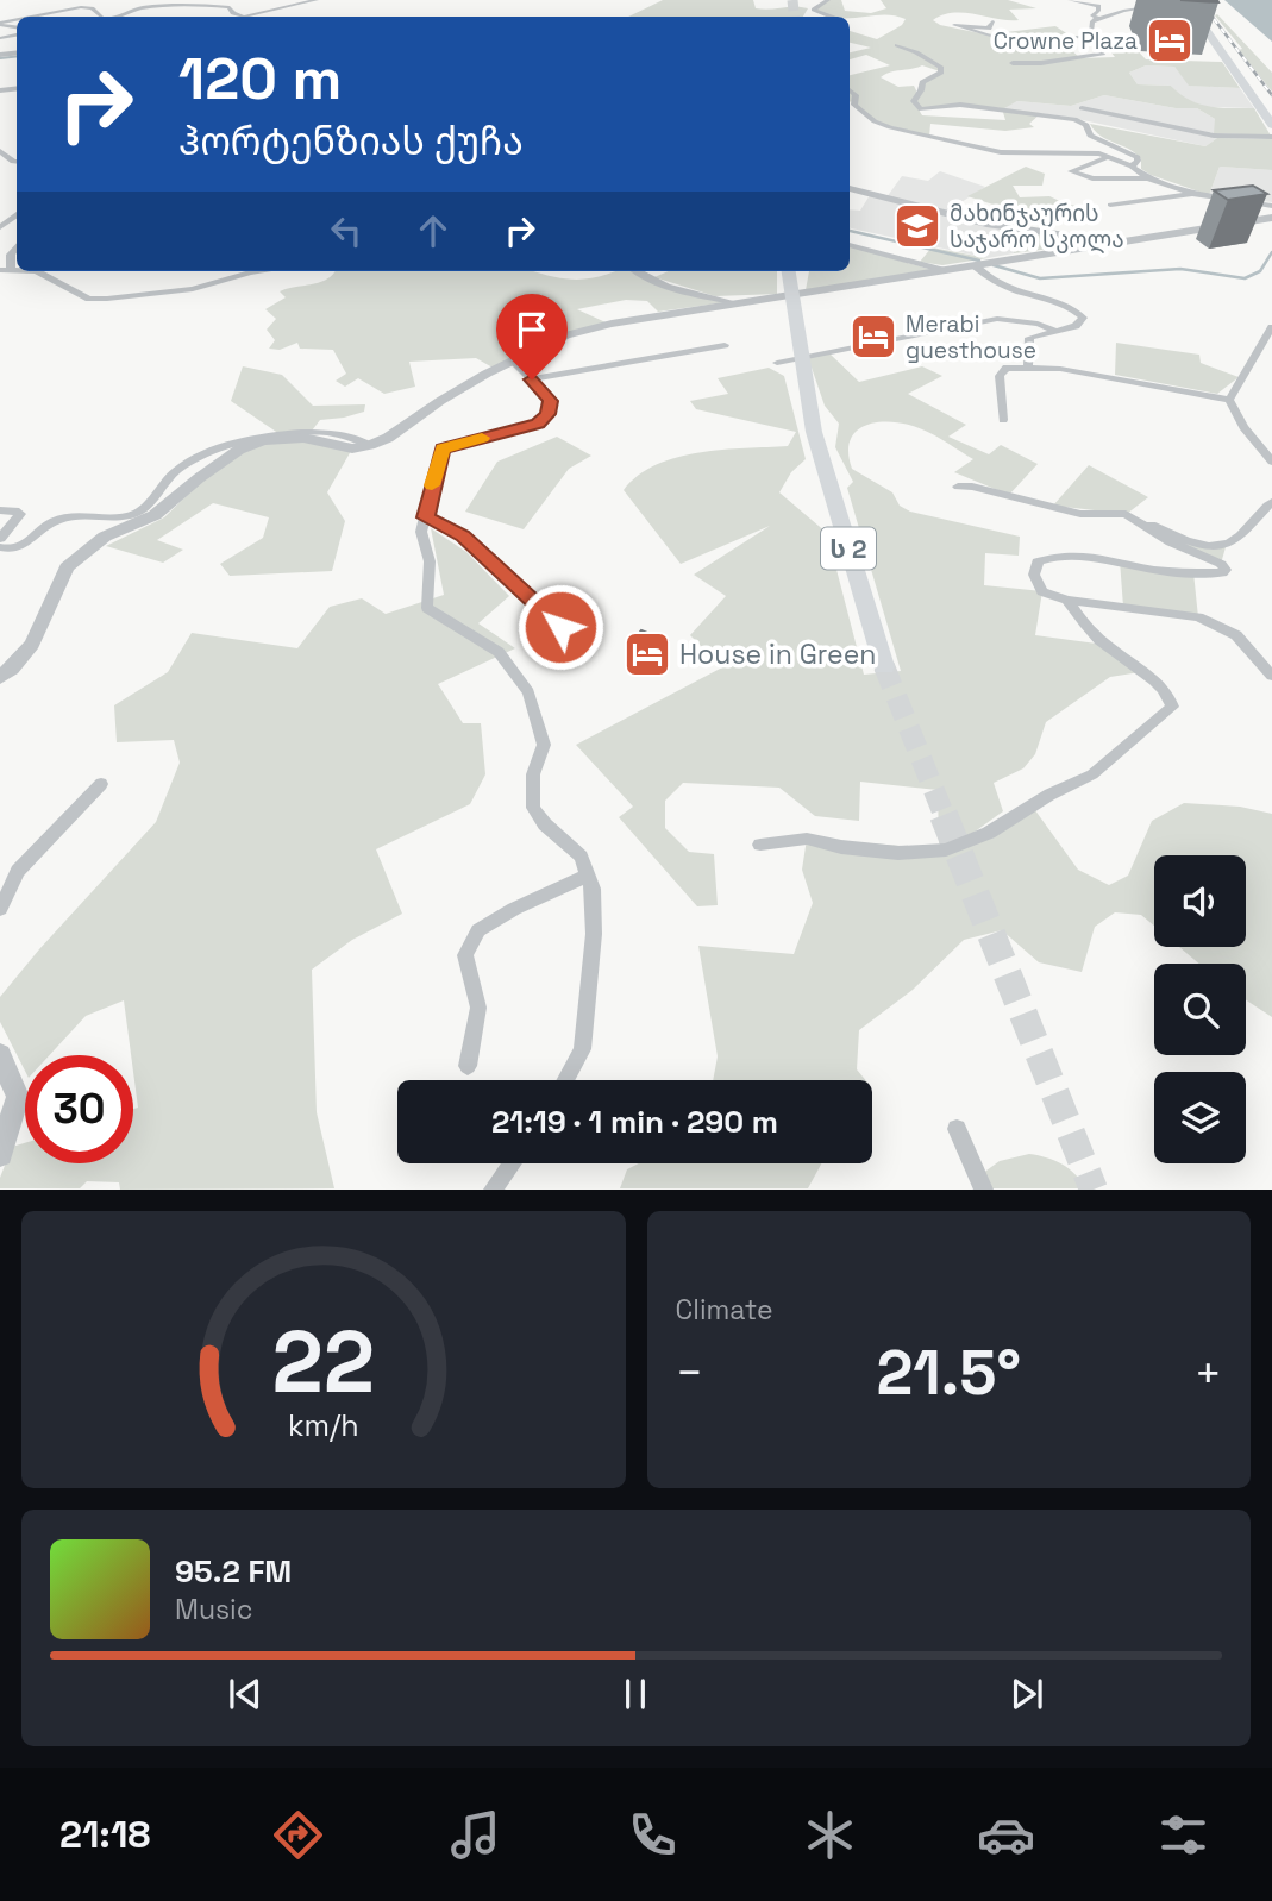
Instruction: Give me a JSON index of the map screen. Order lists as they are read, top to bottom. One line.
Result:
{"streets":{"main road":["ს 2"]},"places":{"hotel":["Crowne Plaza","Merabi guesthouse","House in Green"],"school or university":["მახინჯაურის საჯარო სკოლა"]},"page":{"turn":["120 m","ჰორტენზიას ქუჩა"],"limit":"30","trip":"21:19 · 1 min · 290 m","tile":"Climate","heat":["−","21.5°","+"],"song":["95.2 FM","Music"],"tabs":"21:18","gauge":["22","km/h"]}}
